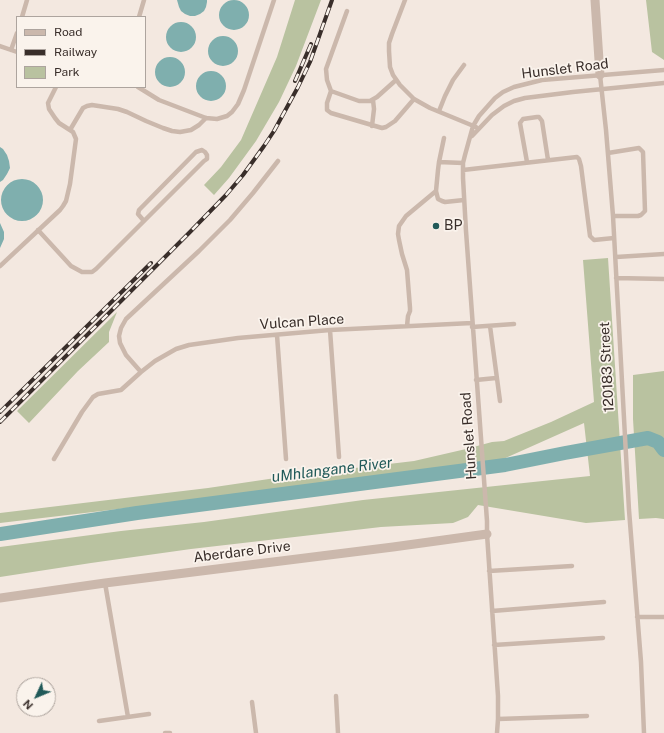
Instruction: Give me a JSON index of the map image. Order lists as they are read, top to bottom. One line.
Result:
{"streets":{"street":["120183 Street","Aberdare Drive"],"lane":["Hunslet Road","Vulcan Place"]},"crossings":[["Hunslet Road","Vulcan Place"],["Hunslet Road","120183 Street"],["Hunslet Road","Aberdare Drive"]],"water":["uMhlangane River"],"places":["BP"],"legend":["Road","Railway","Park"],"north":"bottom left"}
